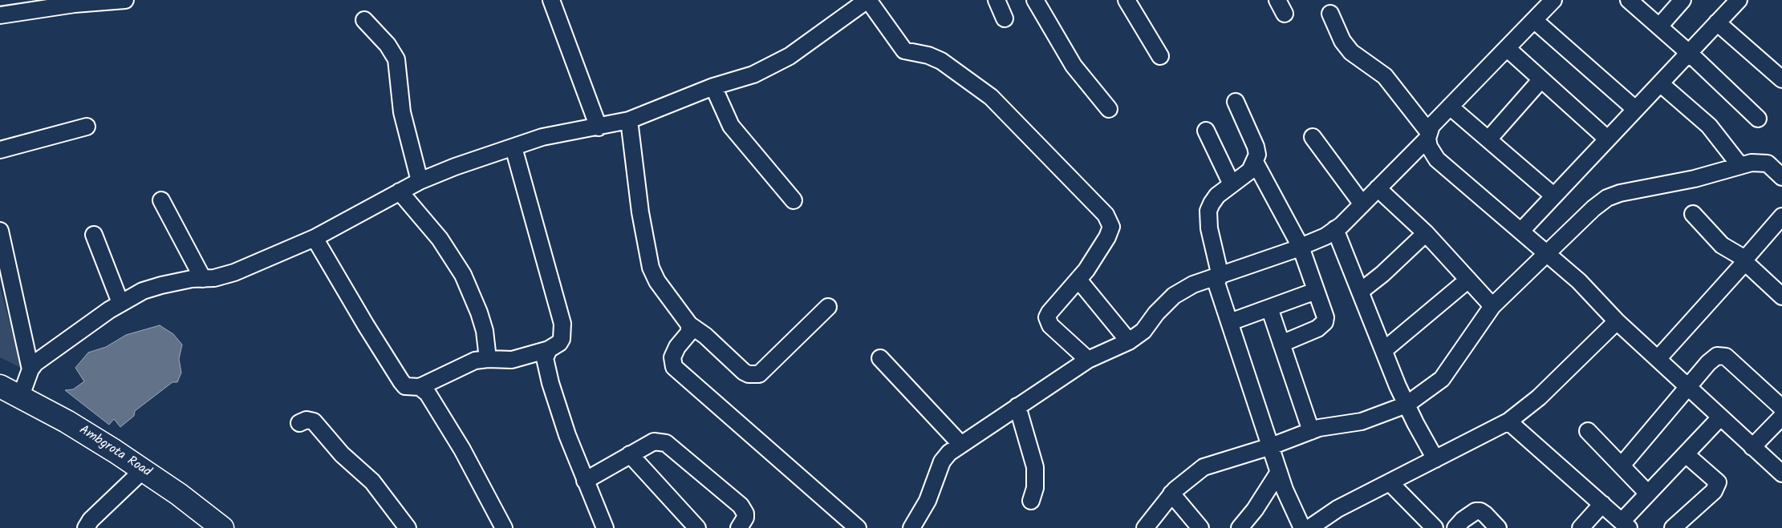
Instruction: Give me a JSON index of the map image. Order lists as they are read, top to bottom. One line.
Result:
{"streets":{"main road":["Ambgrota Road"]}}
